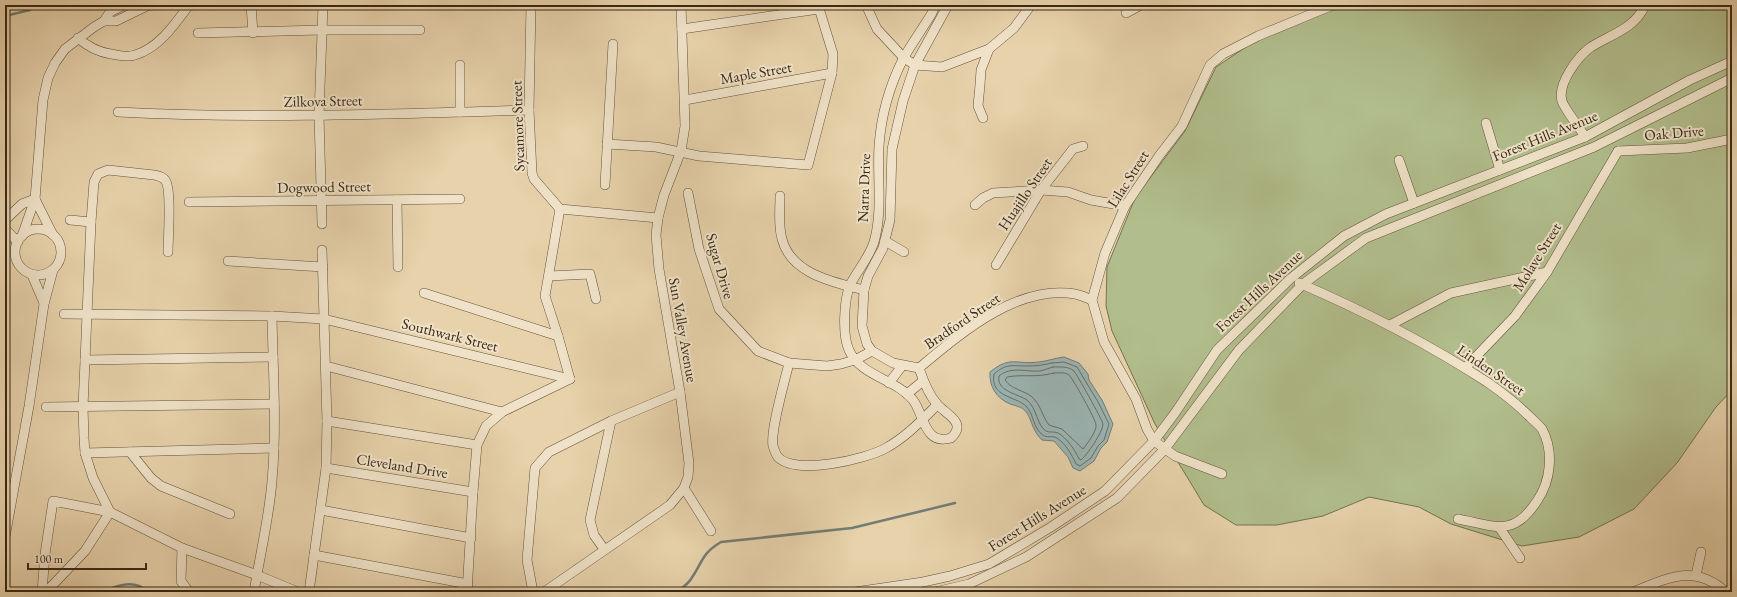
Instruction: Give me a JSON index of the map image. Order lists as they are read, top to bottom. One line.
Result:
{"streets":{"street":["Maple Street","Zilkova Street","Sycamore Street","Oak Drive","Forest Hills Avenue","Lilac Street","Dogwood Street","Narra Drive","Huajillo Street","Molave Street","Sugar Drive","Bradford Street","Sun Valley Avenue","Southwark Street","Linden Street","Cleveland Drive"]},"crossings":[["Maple Street","Sun Valley Avenue"],["Zilkova Street","Sycamore Street"],["Oak Drive","Molave Street"],["Forest Hills Avenue","Linden Street"],["Lilac Street","Bradford Street"],["Narra Drive","Sugar Drive"],["Molave Street","Linden Street"]],"scale_bar":"100 m"}
